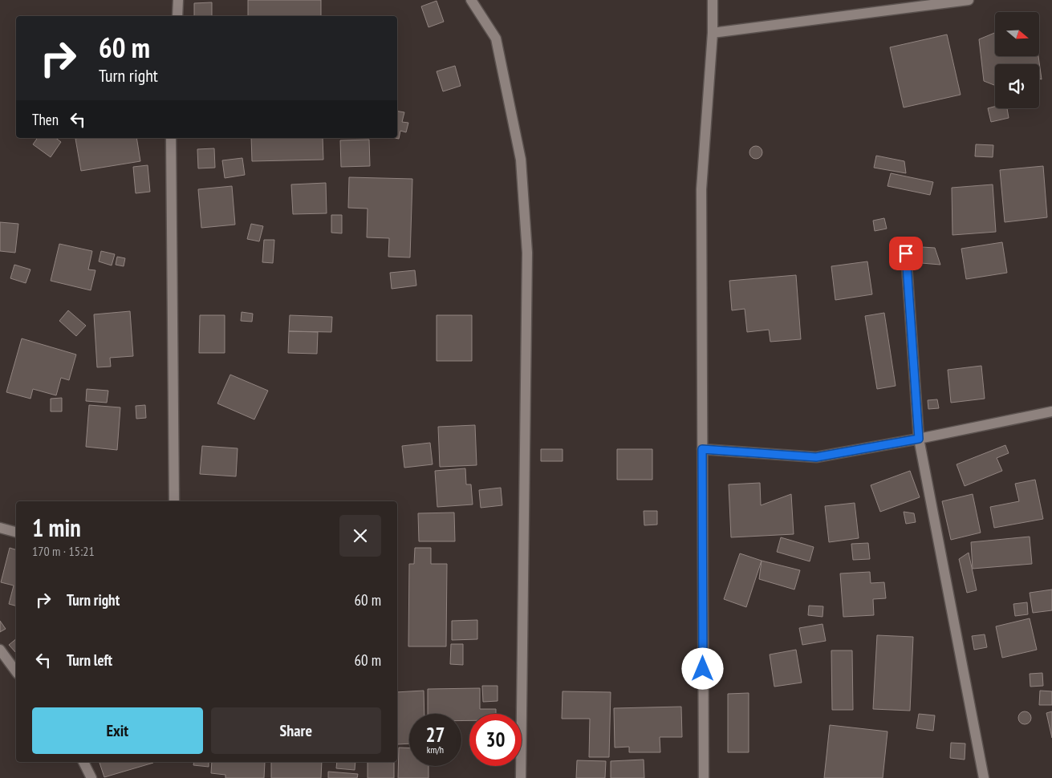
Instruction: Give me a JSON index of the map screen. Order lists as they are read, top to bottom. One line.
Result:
{"north":"right","page":{"turn":["60 m","Turn right"],"then":"Then","heading":["1 min","170 m · 15:21"],"list":[{"name":"Turn right","value":"60 m"},{"name":"Turn left","value":"60 m"}],"buttons":["Exit","Share"],"speed":"27 km/h","limit":"30"}}
